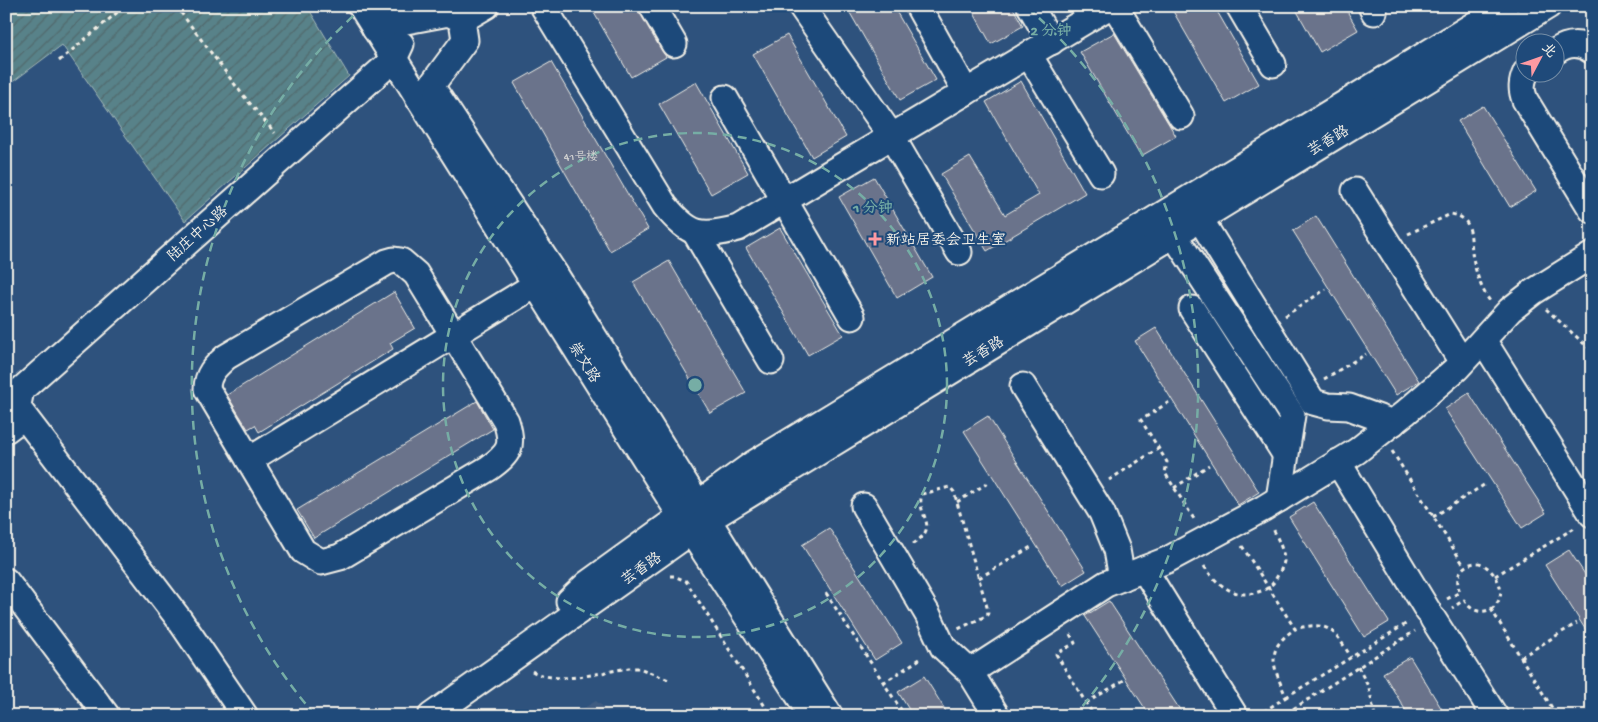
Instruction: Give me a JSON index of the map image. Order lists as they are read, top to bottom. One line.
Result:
{"streets":{"street":["芸香路","陆庄中心路","崇文路"]},"crossings":[["芸香路","崇文路"],["陆庄中心路","崇文路"]],"places":{"health":["新站居委会卫生室"]},"house_numbers":["41号楼"],"north":"top right","rings":["2 分钟","1 分钟"]}
